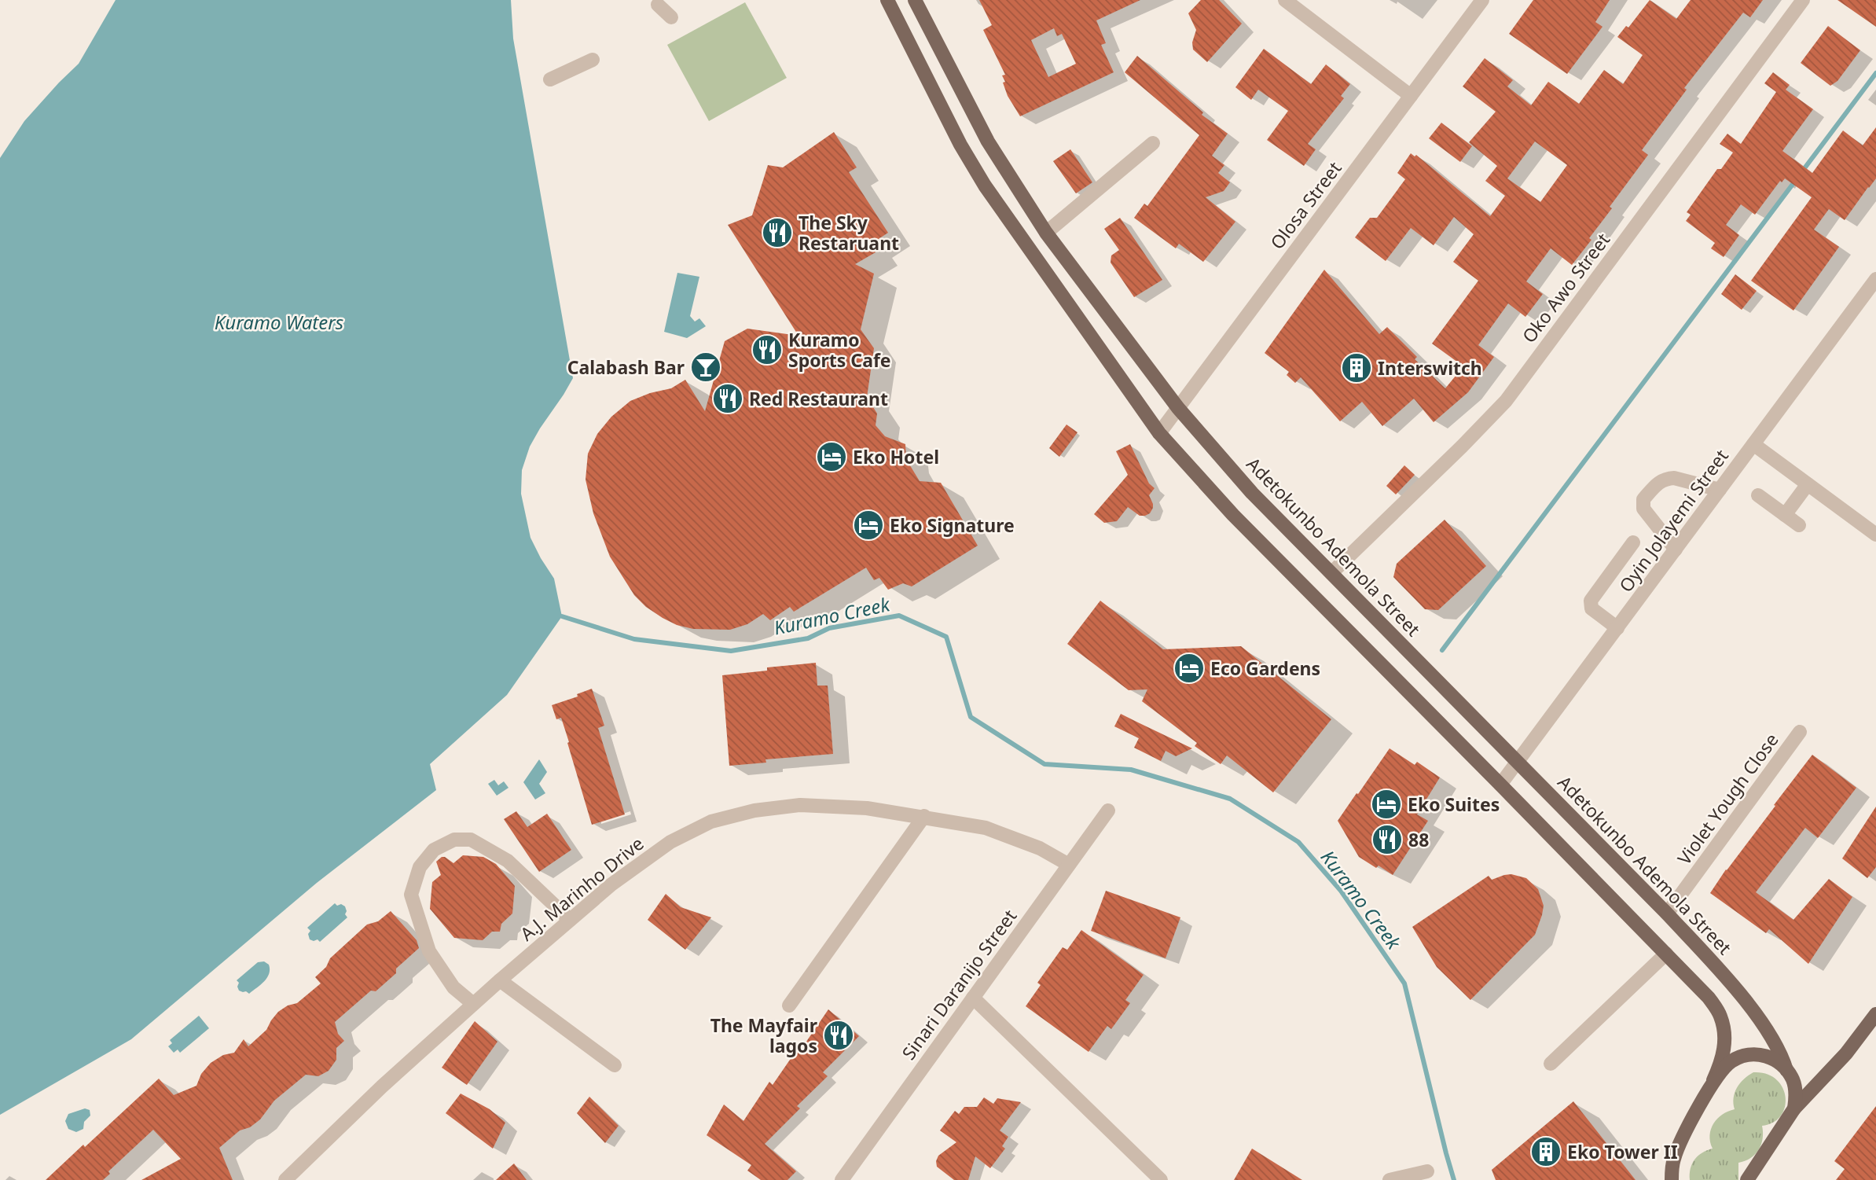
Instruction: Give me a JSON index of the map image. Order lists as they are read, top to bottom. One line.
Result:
{"streets":{"main road":["Adetokunbo Ademola Street"],"street":["Olosa Street","Oko Awo Street","Oyin Jolayemi Street","Violet Yough Close","A.J. Marinho Drive","Sinari Daranijo Street"]},"crossings":[["Olosa Street","Adetokunbo Ademola Street"],["Oko Awo Street","Adetokunbo Ademola Street"],["Oyin Jolayemi Street","Adetokunbo Ademola Street"],["Adetokunbo Ademola Street","Violet Yough Close"],["A.J. Marinho Drive","Sinari Daranijo Street"]],"water":["Kuramo Waters","Kuramo Creek"],"places":{"restaurant":["The Sky Restaruant","Kuramo Sports Cafe","Red Restaurant","88","The Mayfair lagos"],"bar":["Calabash Bar"],"building":["Interswitch","Eko Tower II"],"hotel":["Eko Hotel","Eko Signature","Eco Gardens","Eko Suites"]}}
